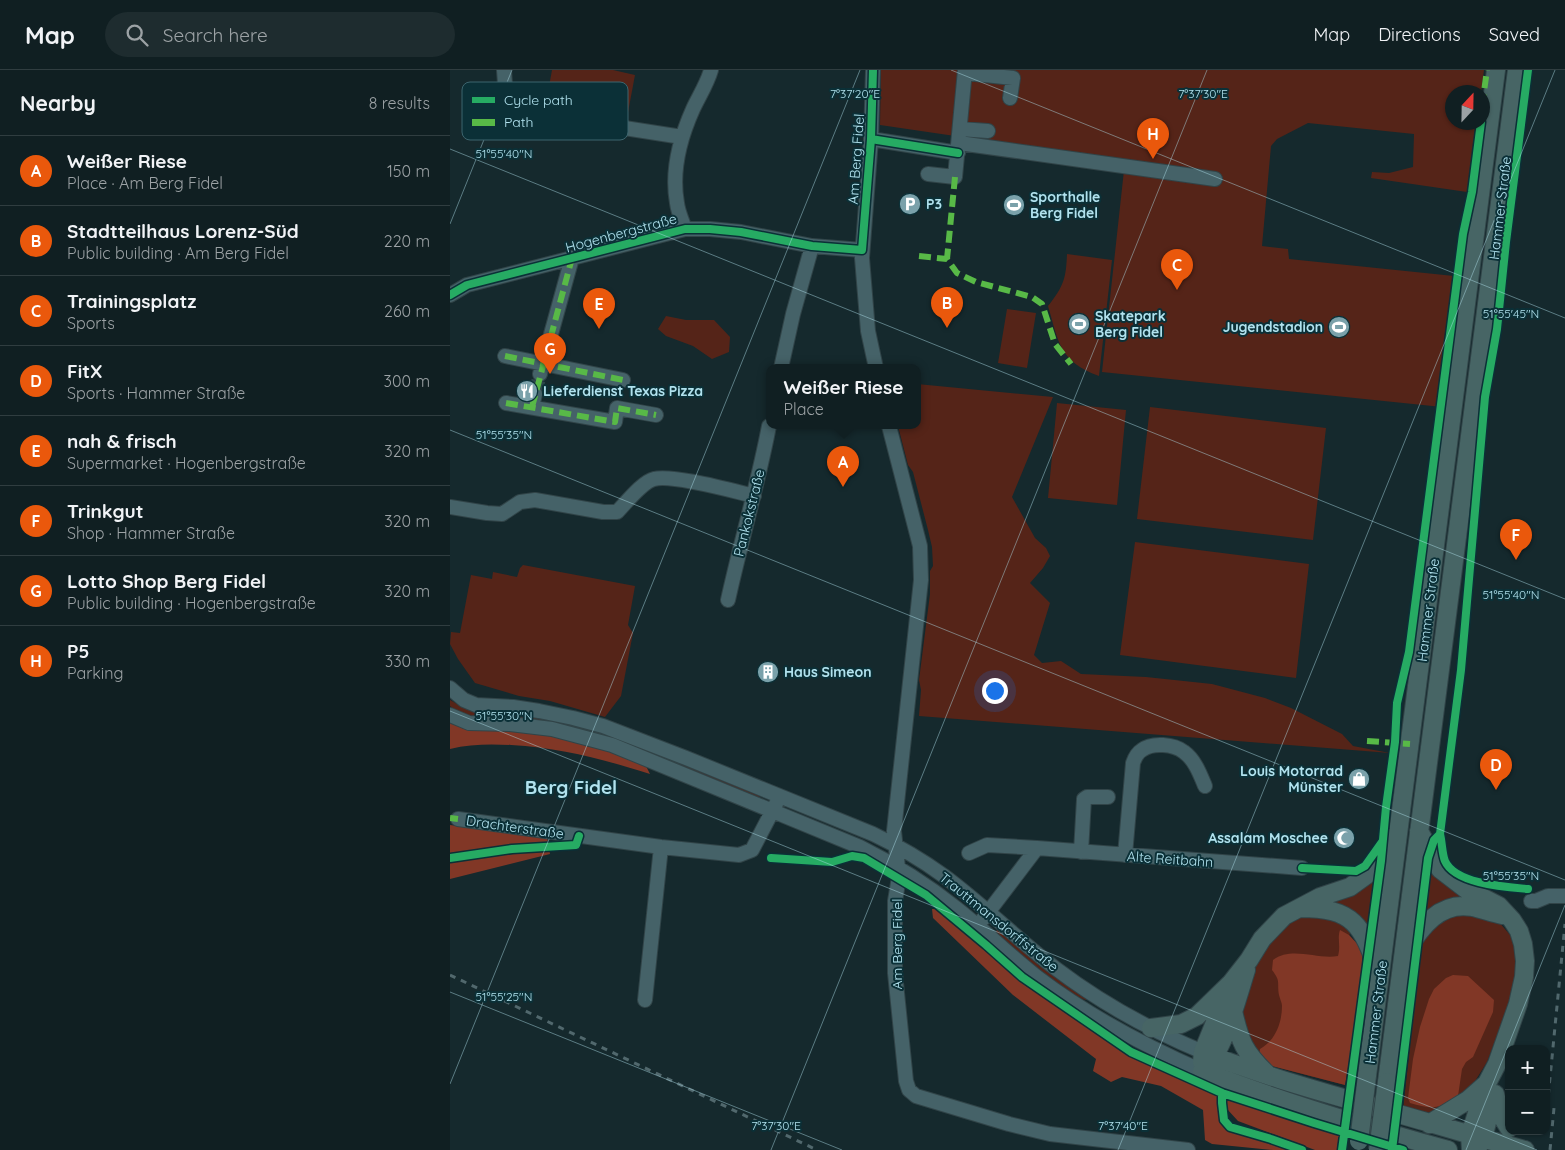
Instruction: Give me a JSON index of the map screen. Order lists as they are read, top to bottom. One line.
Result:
{"streets":{"main road":["Hammer Straße","Trauttmansdorffstraße"],"street":["Am Berg Fidel","Hogenbergstraße","Pankokstraße","Drachterstraße","Alte Reitbahn"]},"crossings":[["Am Berg Fidel","Hogenbergstraße"],["Am Berg Fidel","Trauttmansdorffstraße"],["Drachterstraße","Trauttmansdorffstraße"]],"districts":["Berg Fidel"],"places":{"parking":["P3"],"sports":["Sporthalle Berg Fidel","Skatepark Berg Fidel","Jugendstadion"],"restaurant":["Lieferdienst Texas Pizza"],"building":["Haus Simeon"],"shop":["Louis Motorrad Münster"],"mosque":["Assalam Moschee"]},"legend":["Cycle path","Path"],"north":"top","page":{"header":"Map","search":"Search here","nav":["Map","Directions","Saved"],"heading":["Nearby","8 results"],"pins":["H","C","B","E","G","A","F","D"],"list":[{"mark":"A","name":"Weißer Riese","note":"Place · Am Berg Fidel","value":"150 m"},{"mark":"B","name":"Stadtteilhaus Lorenz-Süd","note":"Public building · Am Berg Fidel","value":"220 m"},{"mark":"C","name":"Trainingsplatz","note":"Sports","value":"260 m"},{"mark":"D","name":"FitX","note":"Sports · Hammer Straße","value":"300 m"},{"mark":"E","name":"nah & frisch","note":"Supermarket · Hogenbergstraße","value":"320 m"},{"mark":"F","name":"Trinkgut","note":"Shop · Hammer Straße","value":"320 m"},{"mark":"G","name":"Lotto Shop Berg Fidel","note":"Public building · Hogenbergstraße","value":"320 m"},{"mark":"H","name":"P5","note":"Parking","value":"330 m"}],"popup":["Weißer Riese","Place"],"map_buttons":["+","−"]},"coordinates":["7°37'20\"E","7°37'30\"E","51°55'40\"N","51°55'45\"N","51°55'35\"N","51°55'30\"N","51°55'25\"N","7°37'40\"E"]}
